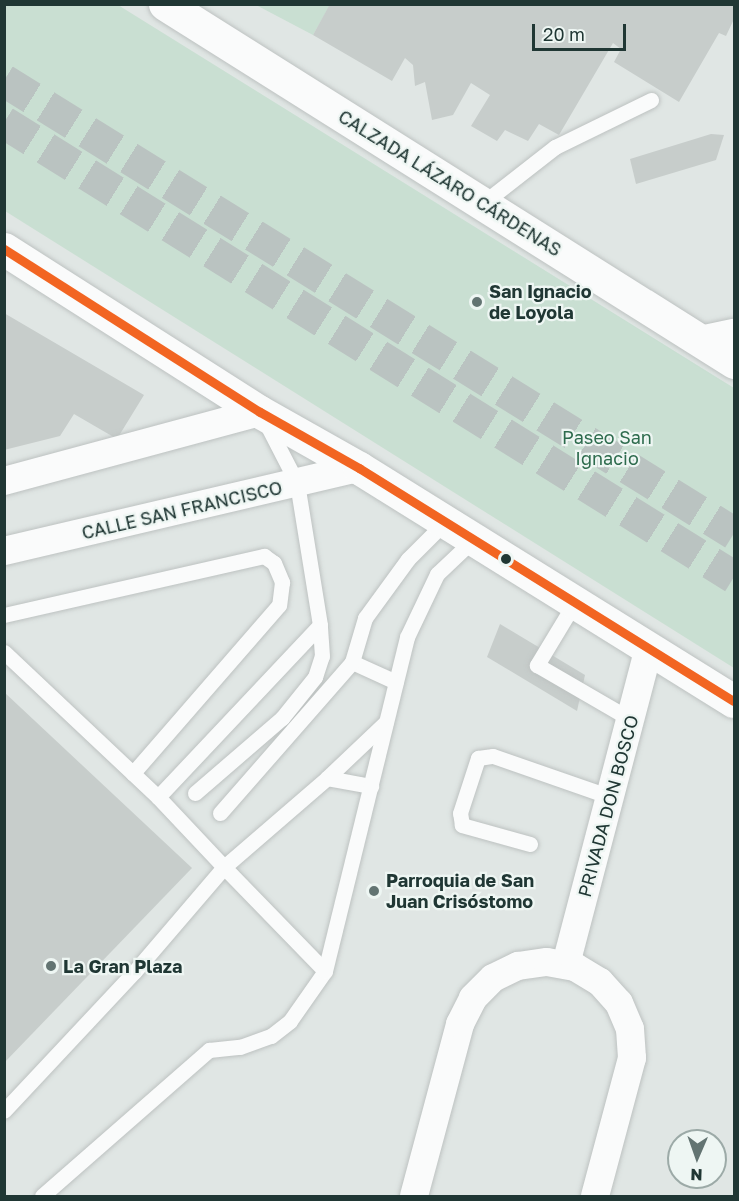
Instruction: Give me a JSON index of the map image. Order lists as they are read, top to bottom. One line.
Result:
{"streets":{"street":["CALZADA LÁZARO CÁRDENAS","CALLE SAN FRANCISCO","PRIVADA DON BOSCO"]},"parks":["Paseo San Ignacio"],"places":["San Ignacio de Loyola","Parroquia de San Juan Crisóstomo","La Gran Plaza"],"scale_bar":"20 m","north":"bottom"}
